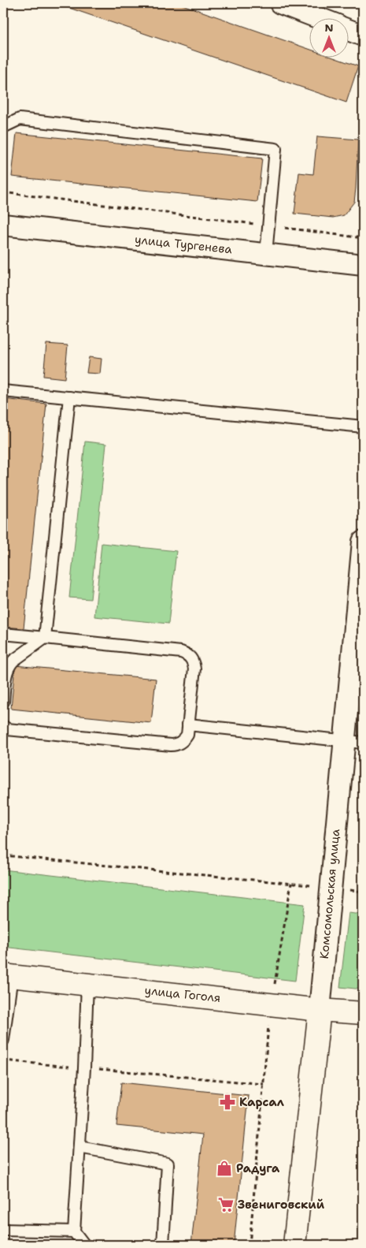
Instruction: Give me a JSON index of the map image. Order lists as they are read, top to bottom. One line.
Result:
{"streets":{"main road":["Комсомольская улица","улица Гоголя"],"street":["улица Тургенева"]},"crossings":[["Комсомольская улица","улица Гоголя"]],"places":{"pharmacy":["Карсал"],"shop":["Радуга"],"supermarket":["Звениговский"]},"north":"top"}
